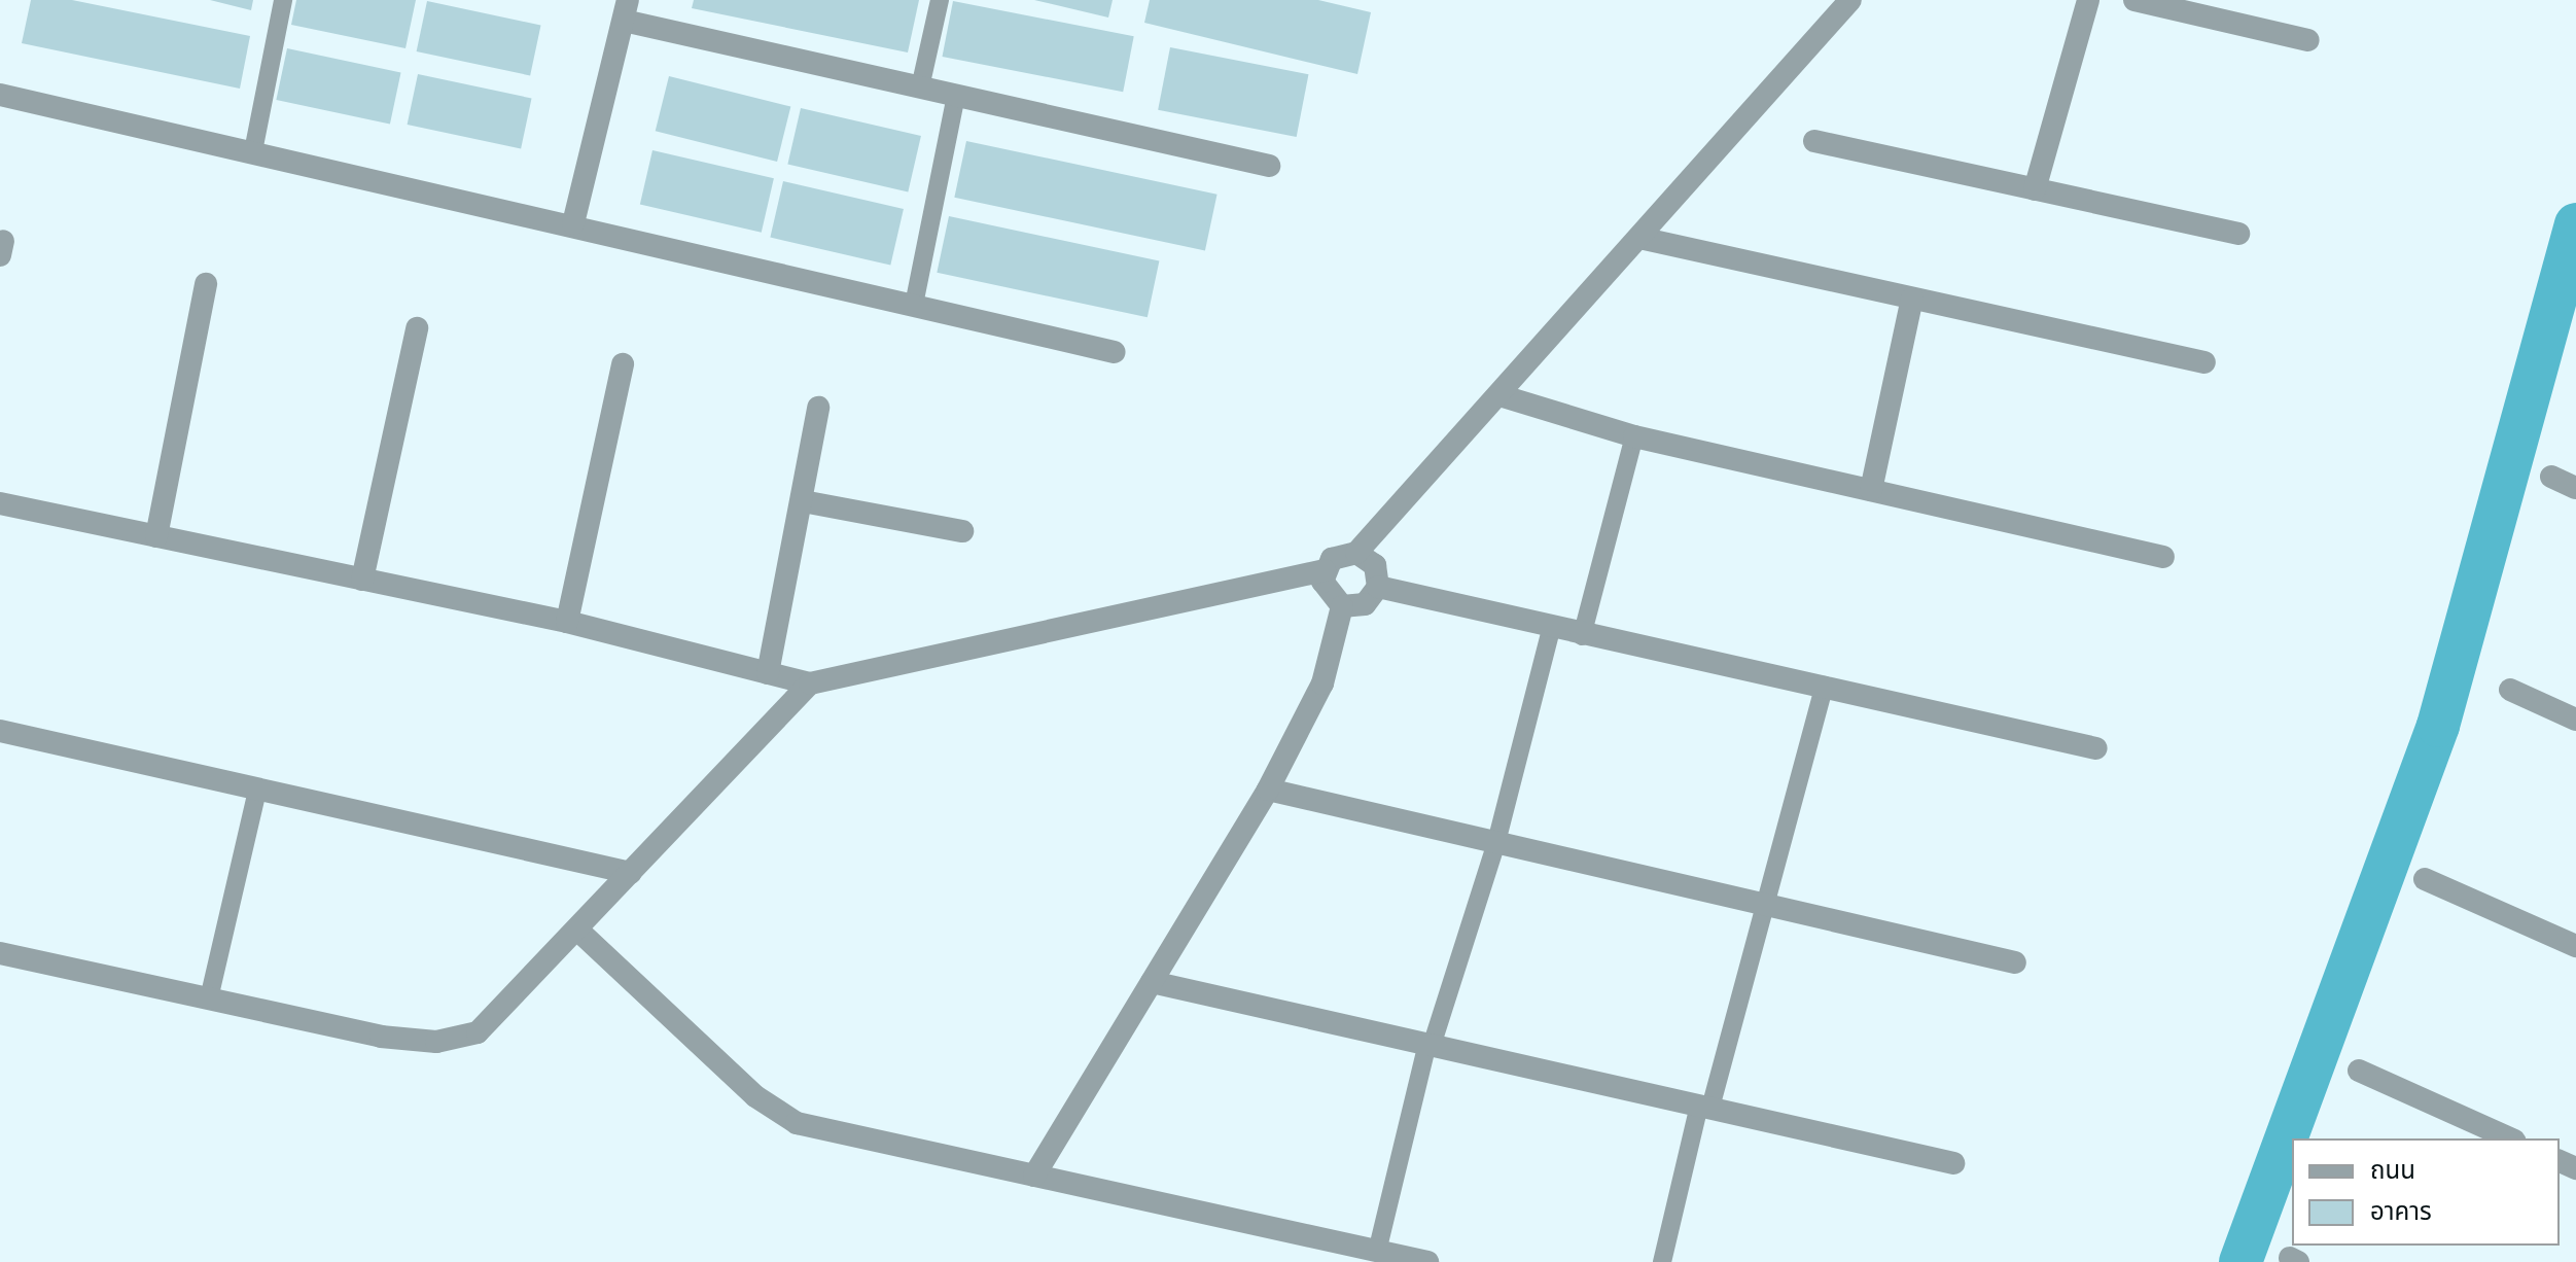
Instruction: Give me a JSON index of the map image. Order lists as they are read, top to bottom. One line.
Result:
{"legend":["ถนน","อาคาร"]}
